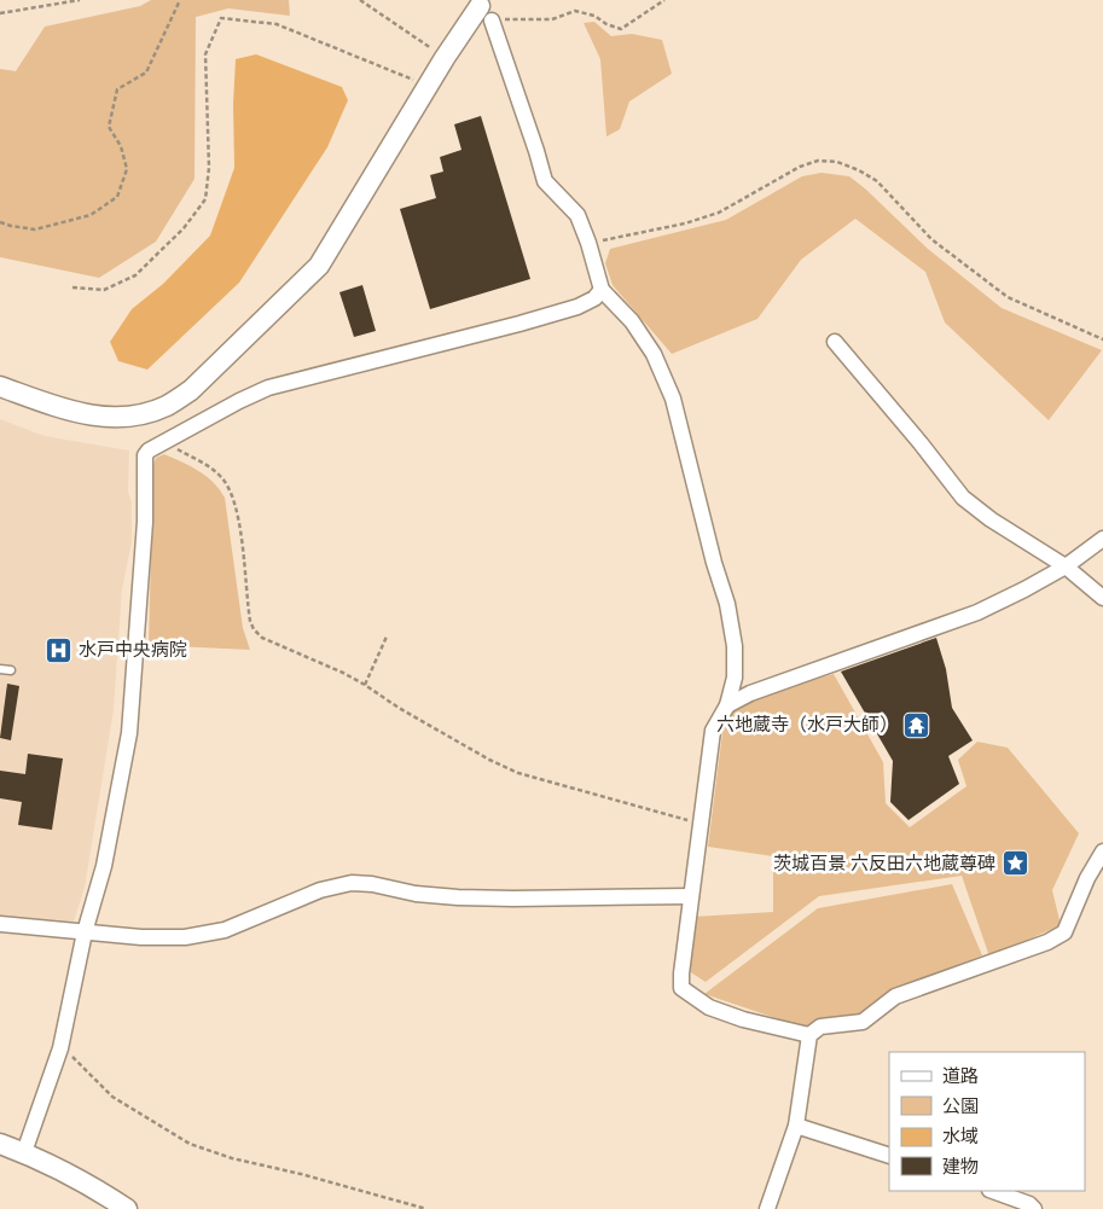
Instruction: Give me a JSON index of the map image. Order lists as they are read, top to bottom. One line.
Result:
{"places":{"hospital":["水戸中央病院"],"temple":["六地蔵寺（水戸大師）"],"place":["茨城百景 六反田六地蔵尊碑"]},"legend":["道路","公園","水域","建物"]}
